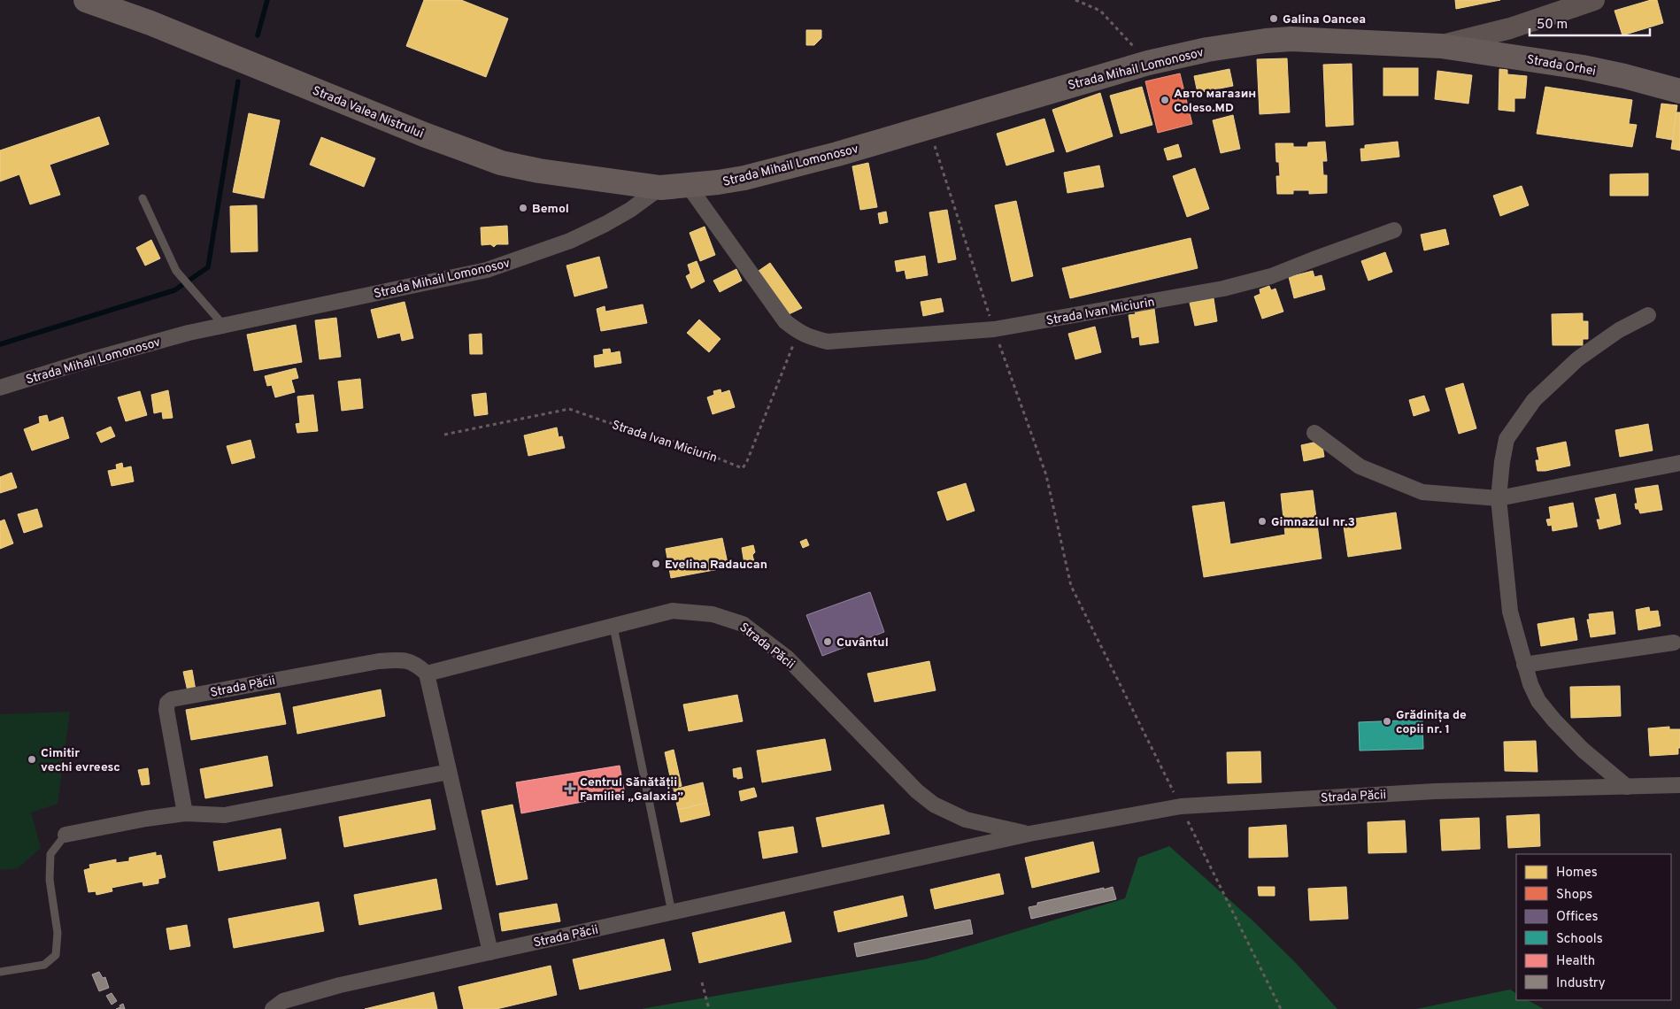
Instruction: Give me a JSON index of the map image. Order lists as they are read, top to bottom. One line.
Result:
{"streets":{"main road":["Strada Orhei","Strada Mihail Lomonosov","Strada Valea Nistrului"],"street":["Strada Ivan Miciurin","Strada Păcii"]},"crossings":[["Strada Orhei","Strada Mihail Lomonosov"],["Strada Mihail Lomonosov","Strada Valea Nistrului"],["Strada Mihail Lomonosov","Strada Ivan Miciurin"]],"places":{"other":["Galina Oancea","Авто магазин Coleso.MD","Bemol","Gimnaziul nr.3","Evelina Radaucan","Cuvântul","Grădinița de copii nr. 1","Cimitir vechi evreesc"],"health":["Centrul Sănătății Familiei „Galaxia”"]},"legend":["Homes","Shops","Offices","Schools","Health","Industry"],"scale_bar":"50 m"}
